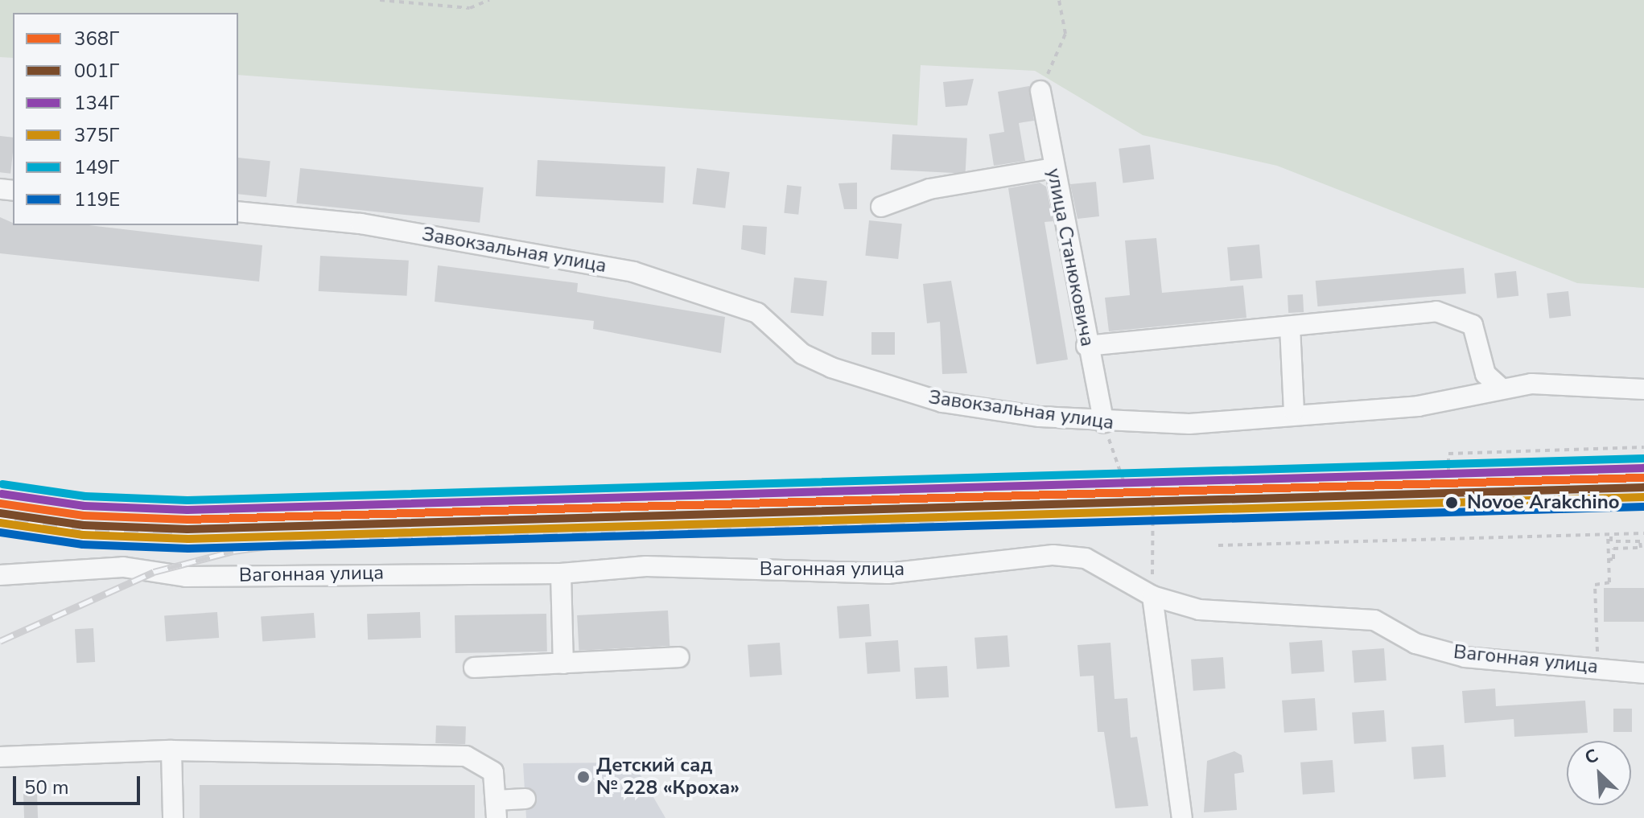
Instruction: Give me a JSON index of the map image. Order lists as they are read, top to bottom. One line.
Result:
{"streets":{"street":["Завокзальная улица","улица Станюковича","Вагонная улица"]},"crossings":[["Завокзальная улица","улица Станюковича"]],"places":["Novoe Arakchino","Детский сад № 228 «Кроха»"],"lines":["transit line 149Г","transit line 134Г","transit line 368Г","transit line 001Г","transit line 375Г","transit line 119Е"],"legend":["368Г","001Г","134Г","375Г","149Г","119Е"],"scale_bar":"50 m","north":"top left"}
